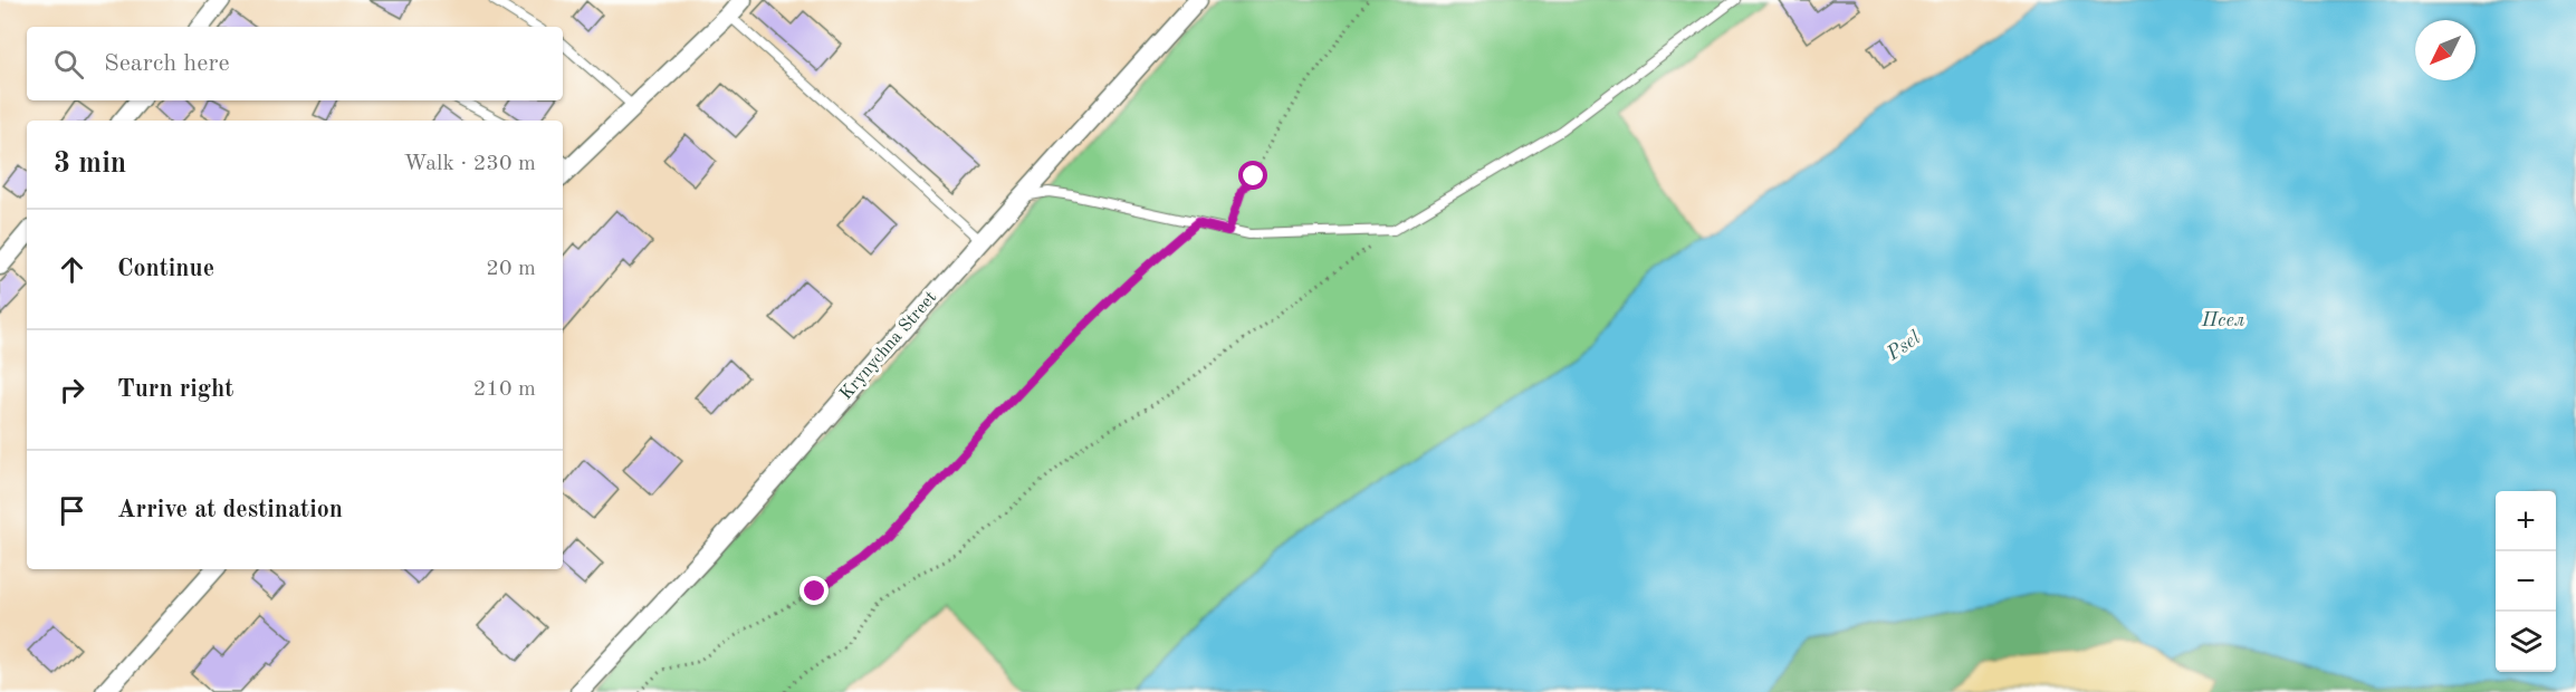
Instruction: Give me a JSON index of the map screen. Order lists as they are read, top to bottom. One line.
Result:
{"streets":{"street":["Krynychna Street"]},"water":["Псел","Psel"],"north":"bottom left","page":{"search":"Search here","heading":["3 min","Walk · 230 m"],"list":[["Continue","20 m"],["Turn right","210 m"],"Arrive at destination"],"map_buttons":["+","−"]}}
